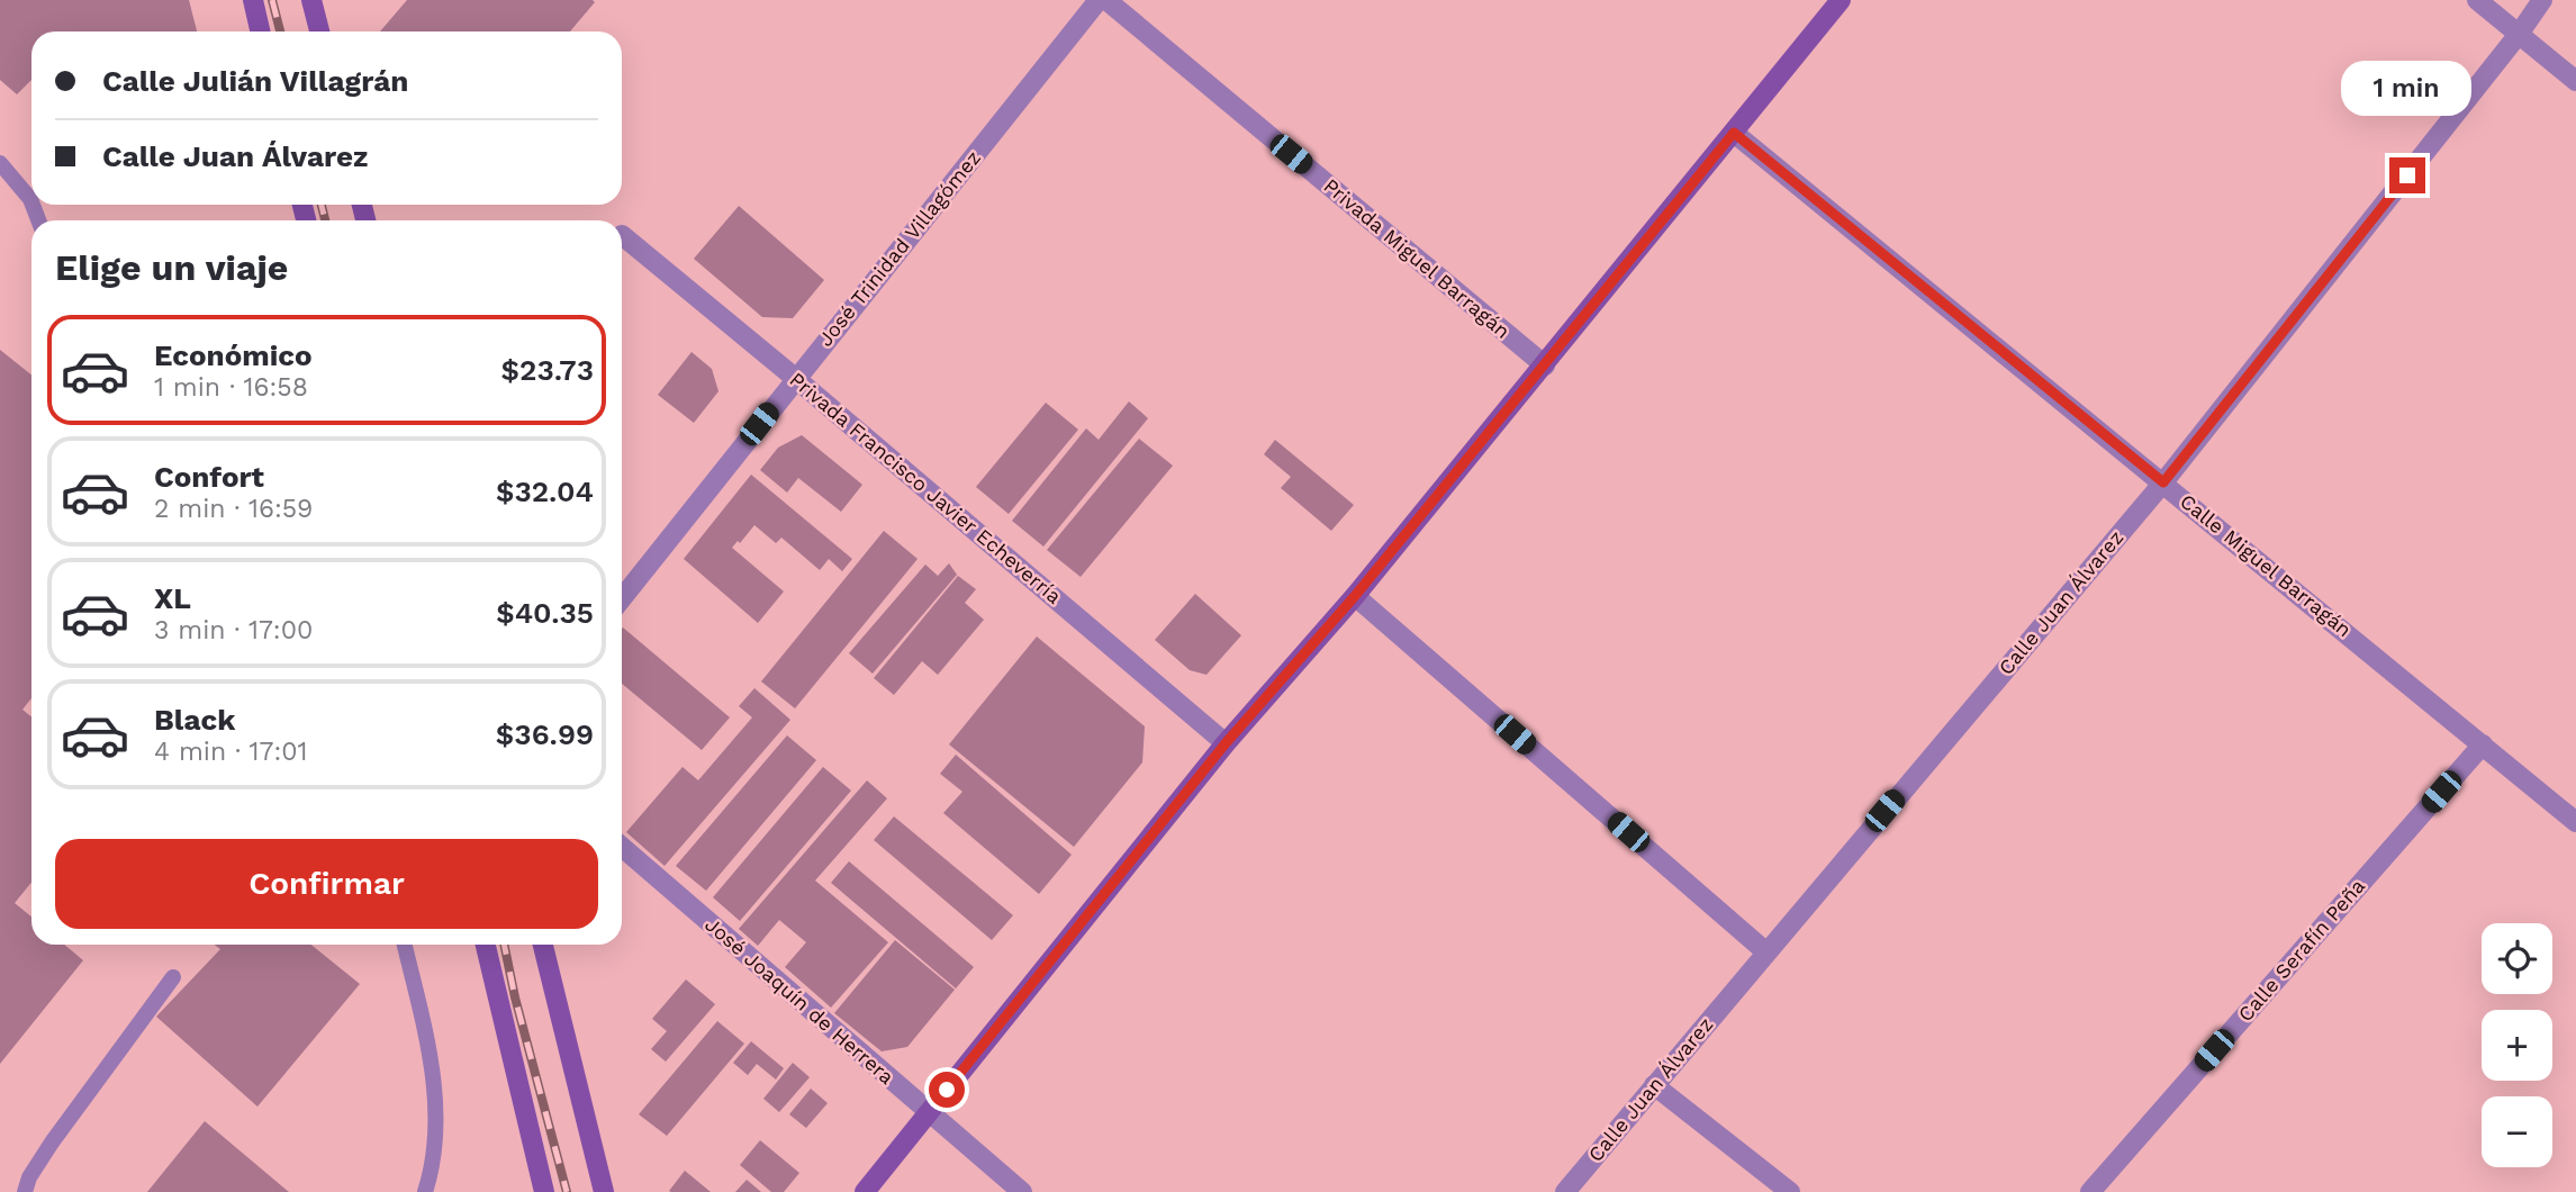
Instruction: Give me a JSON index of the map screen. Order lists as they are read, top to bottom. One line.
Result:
{"streets":{"street":["José Trinidad Villagómez","Privada Miguel Barragán","Privada Francisco Javier Echeverría","Calle Miguel Barragán","Calle Juan Álvarez","Calle Serafín Peña","José Joaquín de Herrera"]},"crossings":[["José Trinidad Villagómez","Privada Francisco Javier Echeverría"],["Calle Miguel Barragán","Calle Juan Álvarez"],["Calle Miguel Barragán","Calle Serafín Peña"]],"page":{"banner":["Calle Julián Villagrán","Calle Juan Álvarez"],"bubble":"1 min","heading":"Elige un viaje","list":[{"name":"Económico","note":"1 min · 16:58","value":"$23.73"},{"name":"Confort","note":"2 min · 16:59","value":"$32.04"},{"name":"XL","note":"3 min · 17:00","value":"$40.35"},{"name":"Black","note":"4 min · 17:01","value":"$36.99"}],"buttons":"Confirmar","map_buttons":["+","−"]}}
